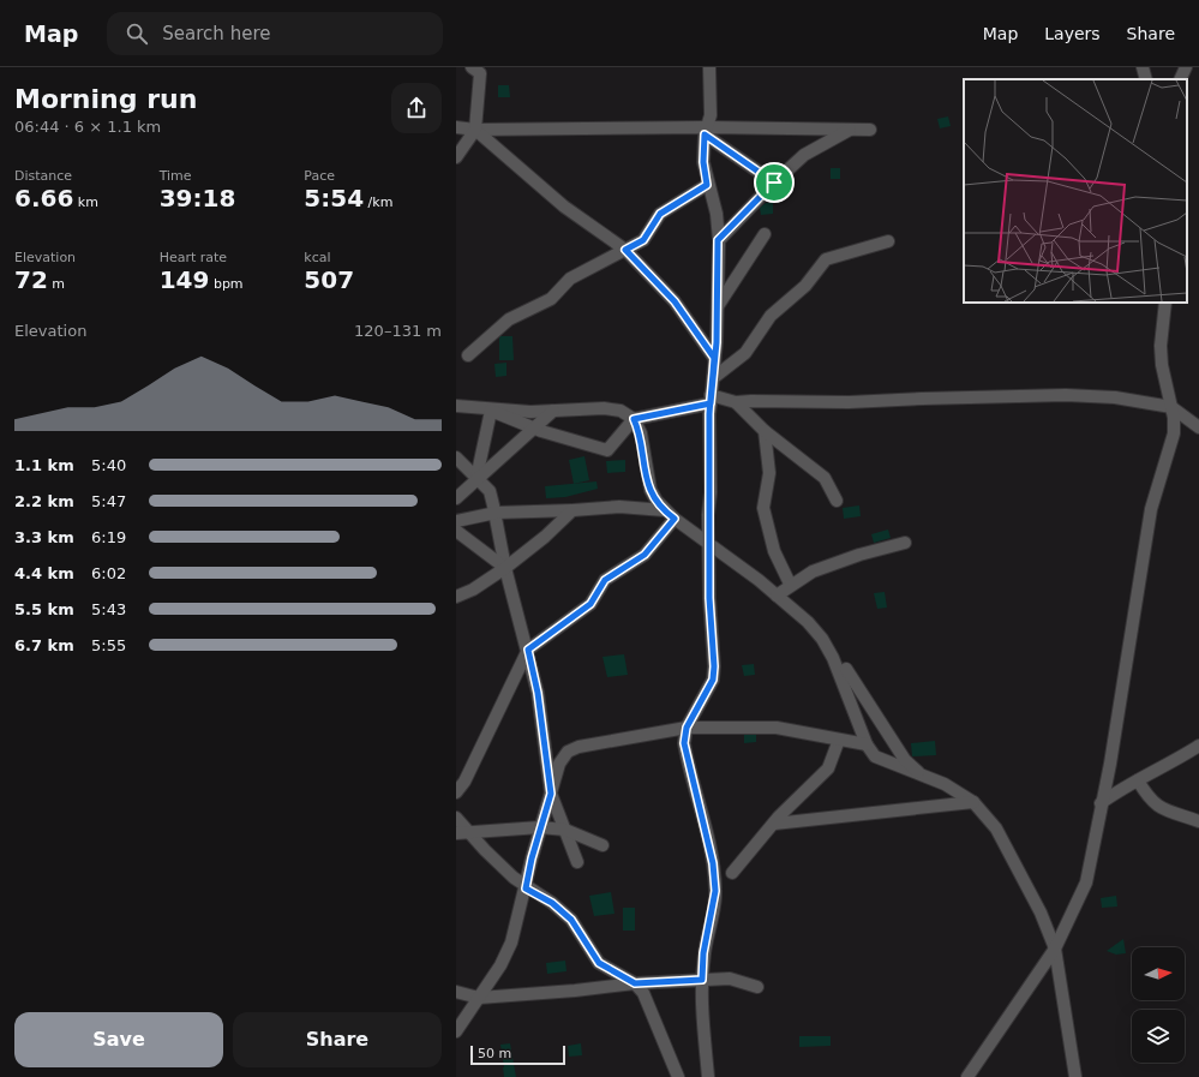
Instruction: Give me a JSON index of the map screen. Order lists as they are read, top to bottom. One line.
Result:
{"scale_bar":"50 m","north":"right","page":{"header":"Map","search":"Search here","nav":["Map","Layers","Share"],"heading":["Morning run","06:44 · 6 × 1.1 km"],"stats":[["Distance","6.66 km"],["Time","39:18"],["Pace","5:54 /km"],["Elevation","72 m"],["Heart rate","149 bpm"],["kcal","507"]],"chart":["Elevation","120–131 m"],"list":[{"name":"1.1 km","note":"5:40"},{"name":"2.2 km","note":"5:47"},{"name":"3.3 km","note":"6:19"},{"name":"4.4 km","note":"6:02"},{"name":"5.5 km","note":"5:43"},{"name":"6.7 km","note":"5:55"}],"buttons":["Save","Share"],"scale":"50 m"}}
